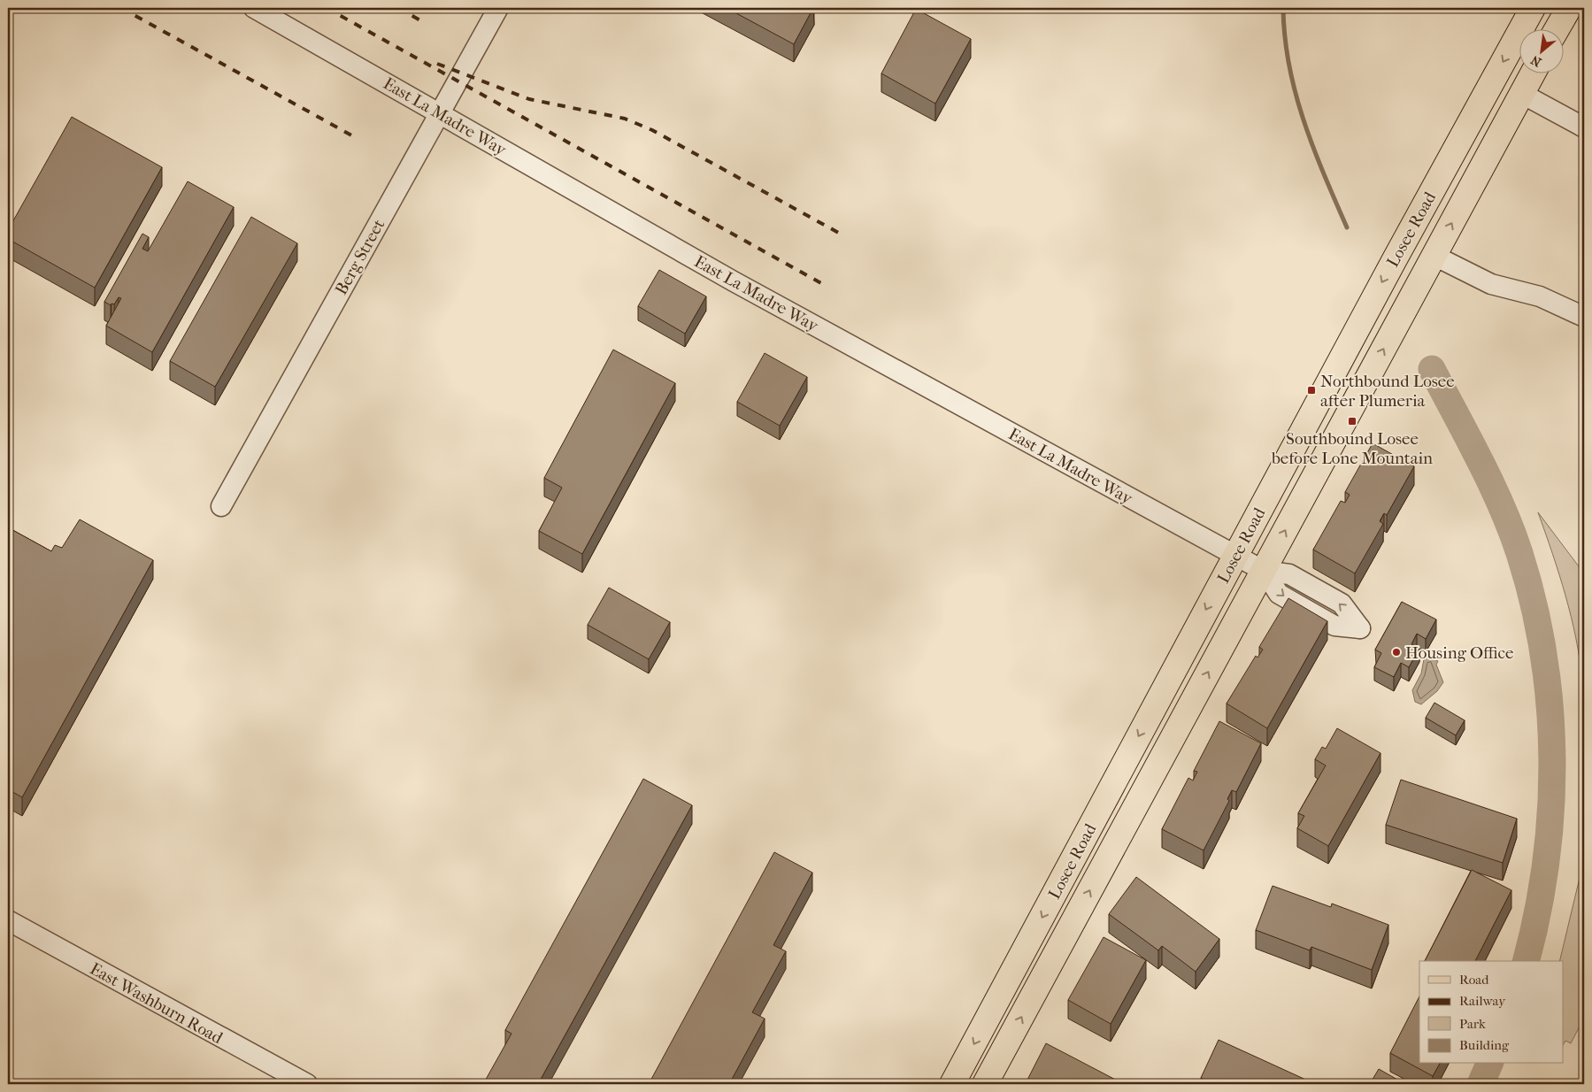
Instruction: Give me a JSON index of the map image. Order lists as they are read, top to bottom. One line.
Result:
{"streets":{"main road":["Losee Road"],"street":["East La Madre Way","Berg Street","East Washburn Road"]},"crossings":[["East La Madre Way","Losee Road"],["East La Madre Way","Berg Street"]],"places":{"transit":["Northbound Losee after Plumeria","Southbound Losee before Lone Mountain"],"other":["Housing Office"]},"legend":["Road","Railway","Park","Building"],"north":"bottom left"}
